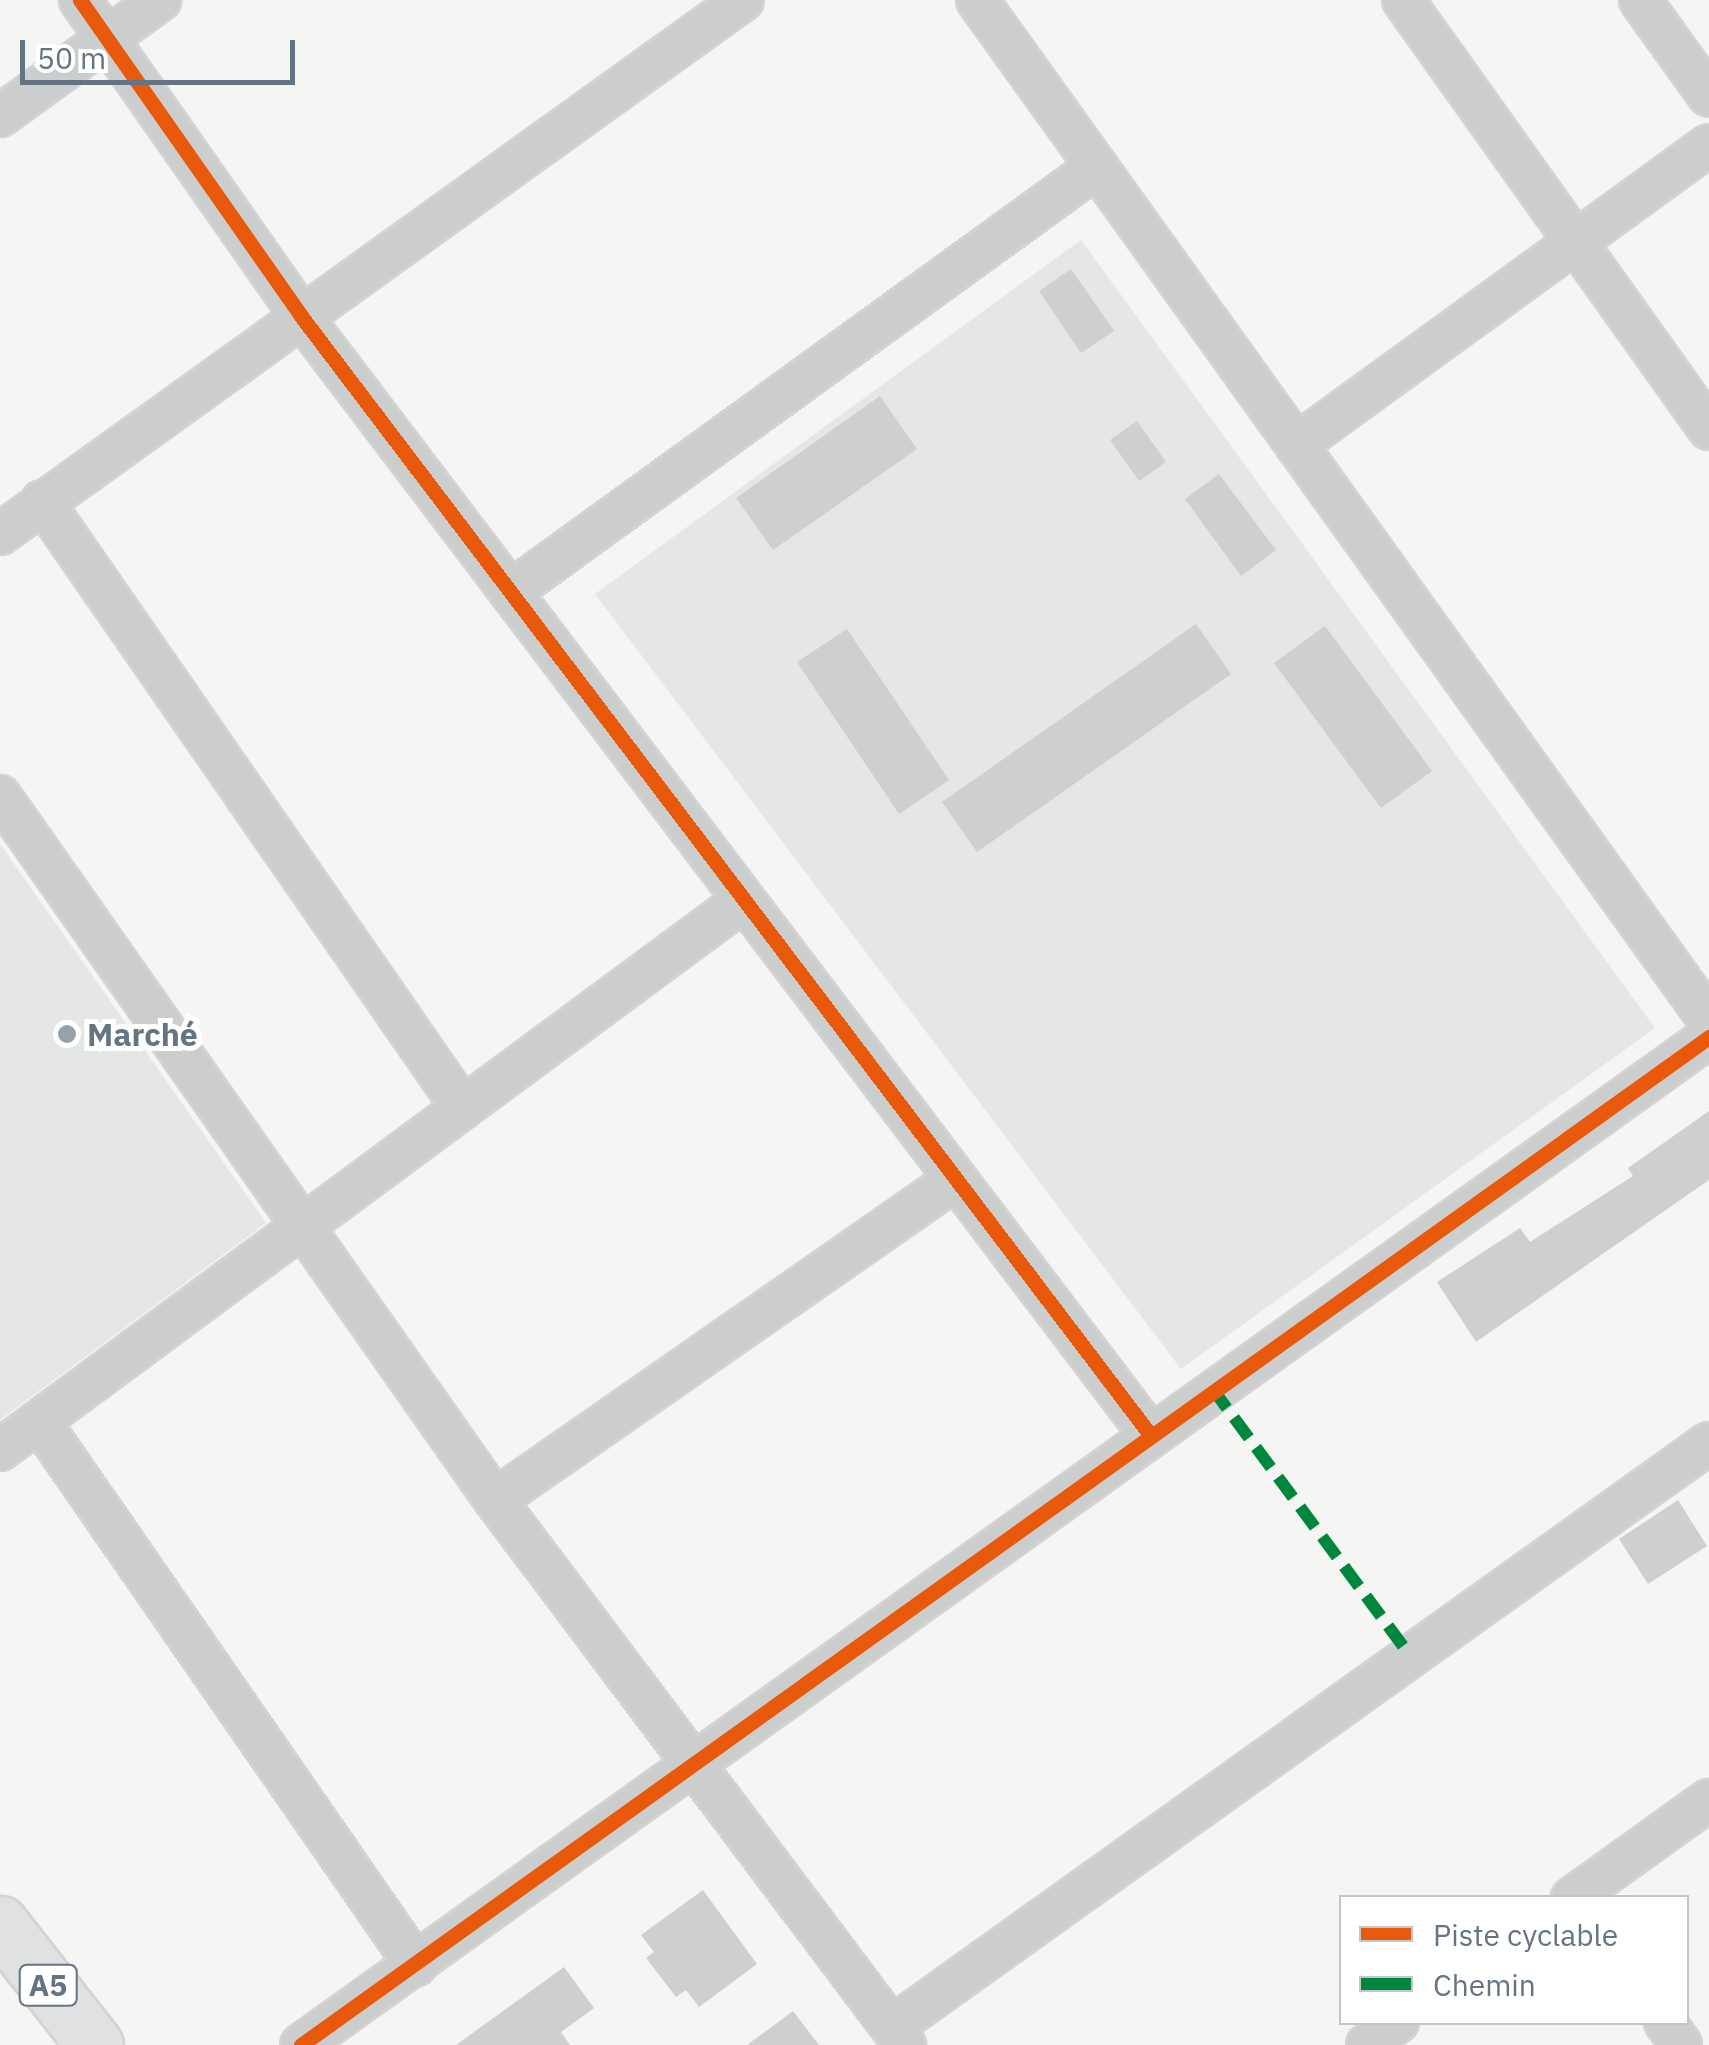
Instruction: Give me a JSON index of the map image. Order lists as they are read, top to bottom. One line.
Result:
{"streets":{"main road":["A5"]},"places":["Marché"],"legend":["Piste cyclable","Chemin"],"scale_bar":"50 m"}
